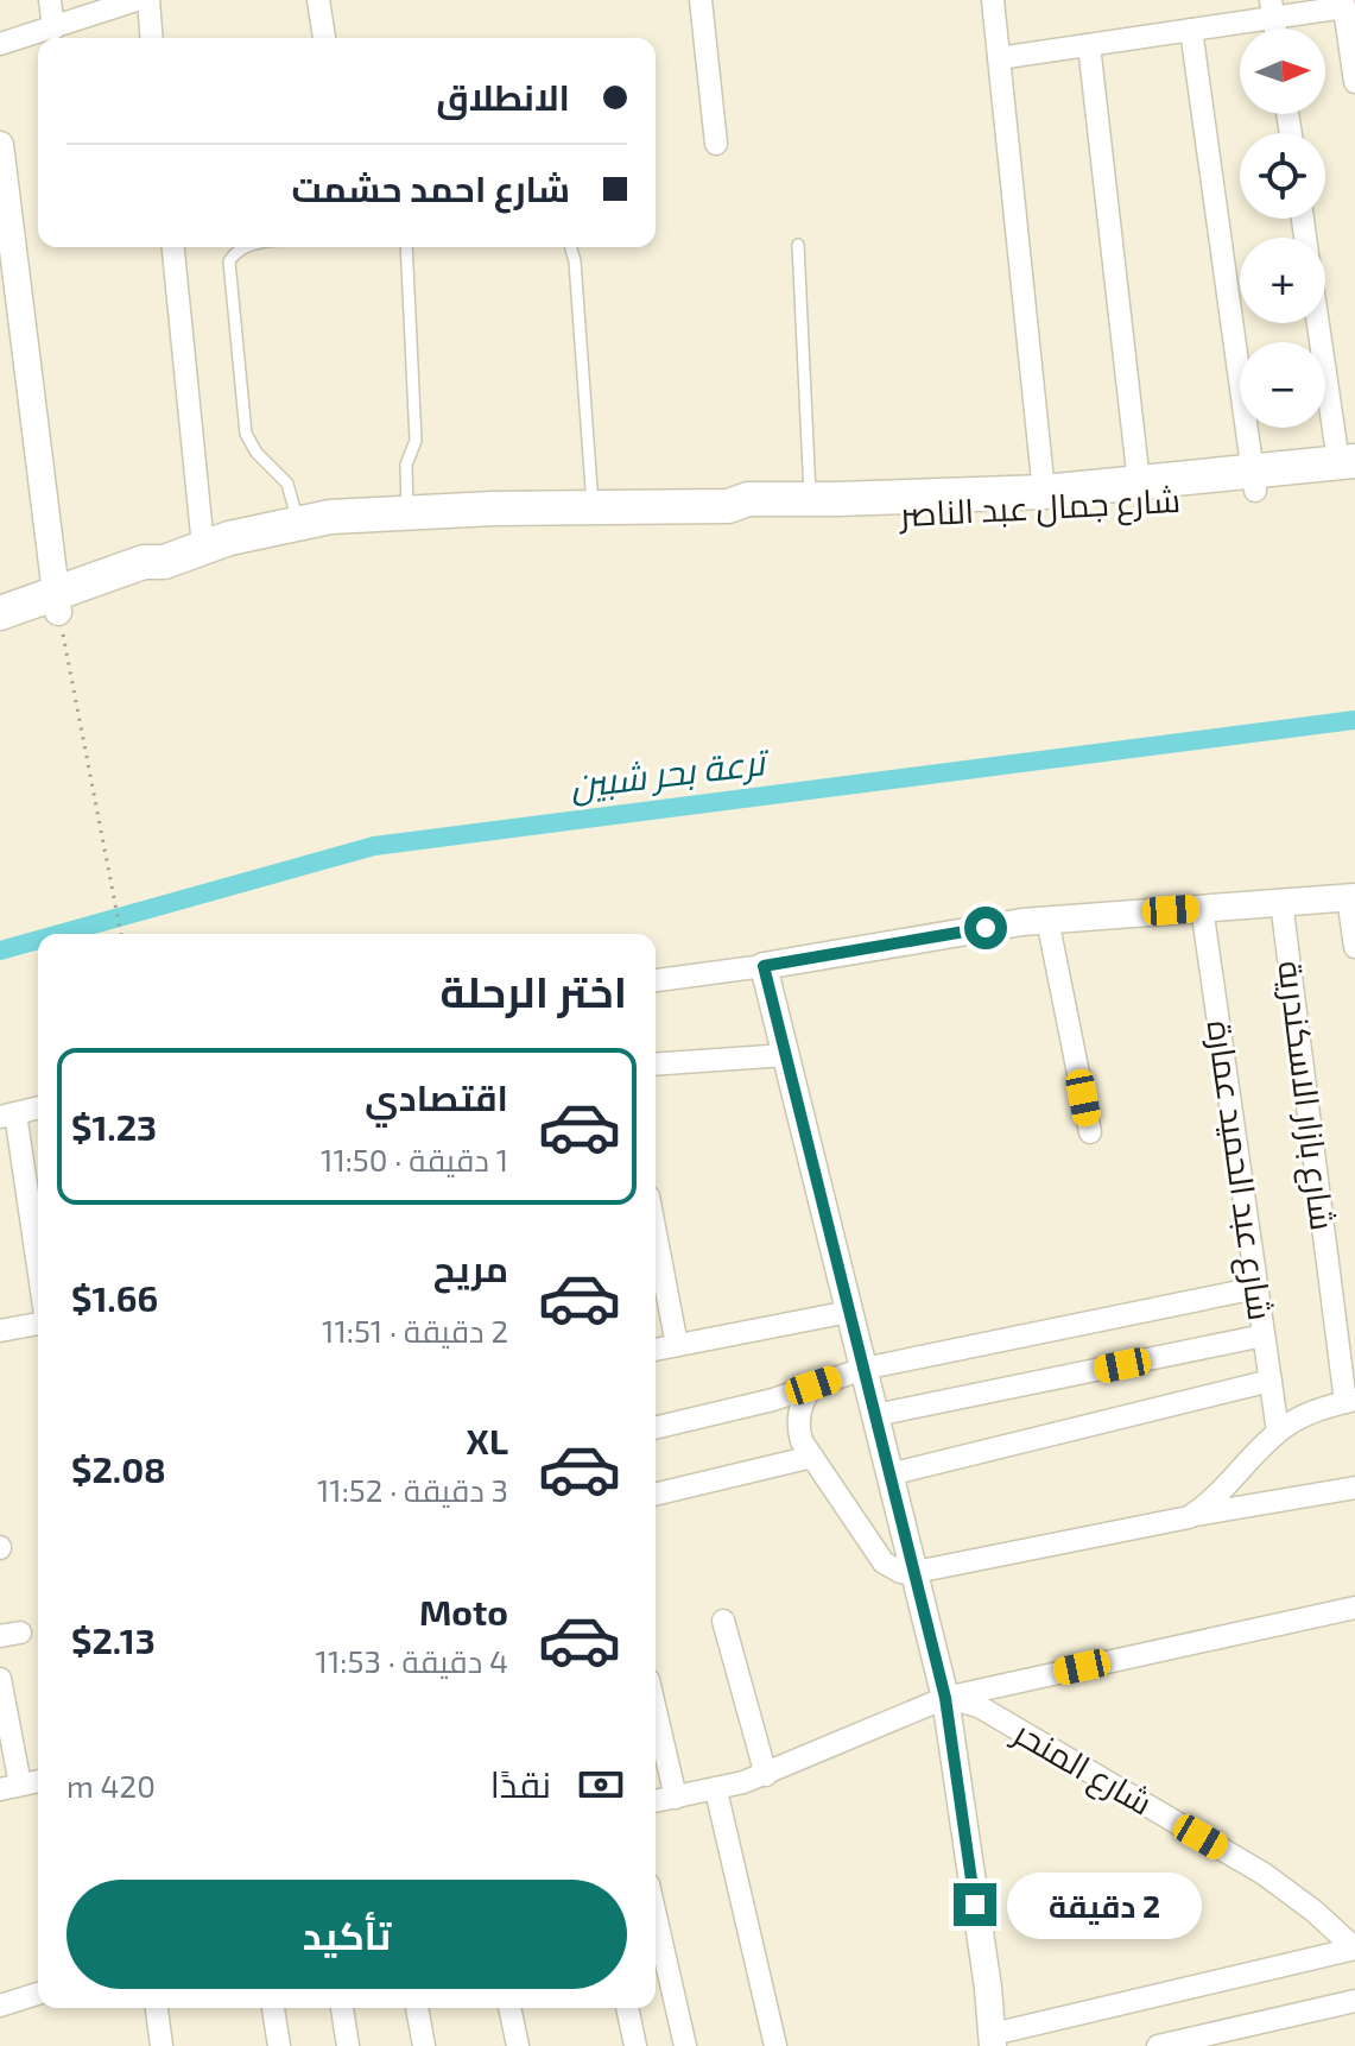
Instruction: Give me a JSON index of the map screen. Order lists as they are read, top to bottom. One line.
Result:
{"streets":{"main road":["شارع جمال عبد الناصر"],"street":["شارع بازار الاسكندرية","شارع عبد الحميد عمارة","شارع المنحر"]},"water":["ترعة بحر شبين"],"north":"right","page":{"map_buttons":["+","−"],"banner":["الانطلاق","شارع احمد حشمت"],"heading":"اختر الرحلة","list":[{"name":"اقتصادي","note":"1 دقيقة · 11:50","value":"$1.23"},{"name":"مريح","note":"2 دقيقة · 11:51","value":"$1.66"},{"name":"XL","note":"3 دقيقة · 11:52","value":"$2.08"},{"name":"Moto","note":"4 دقيقة · 11:53","value":"$2.13"}],"pay":["نقدًا","420 m"],"buttons":"تأكيد","bubble":"2 دقيقة"}}
